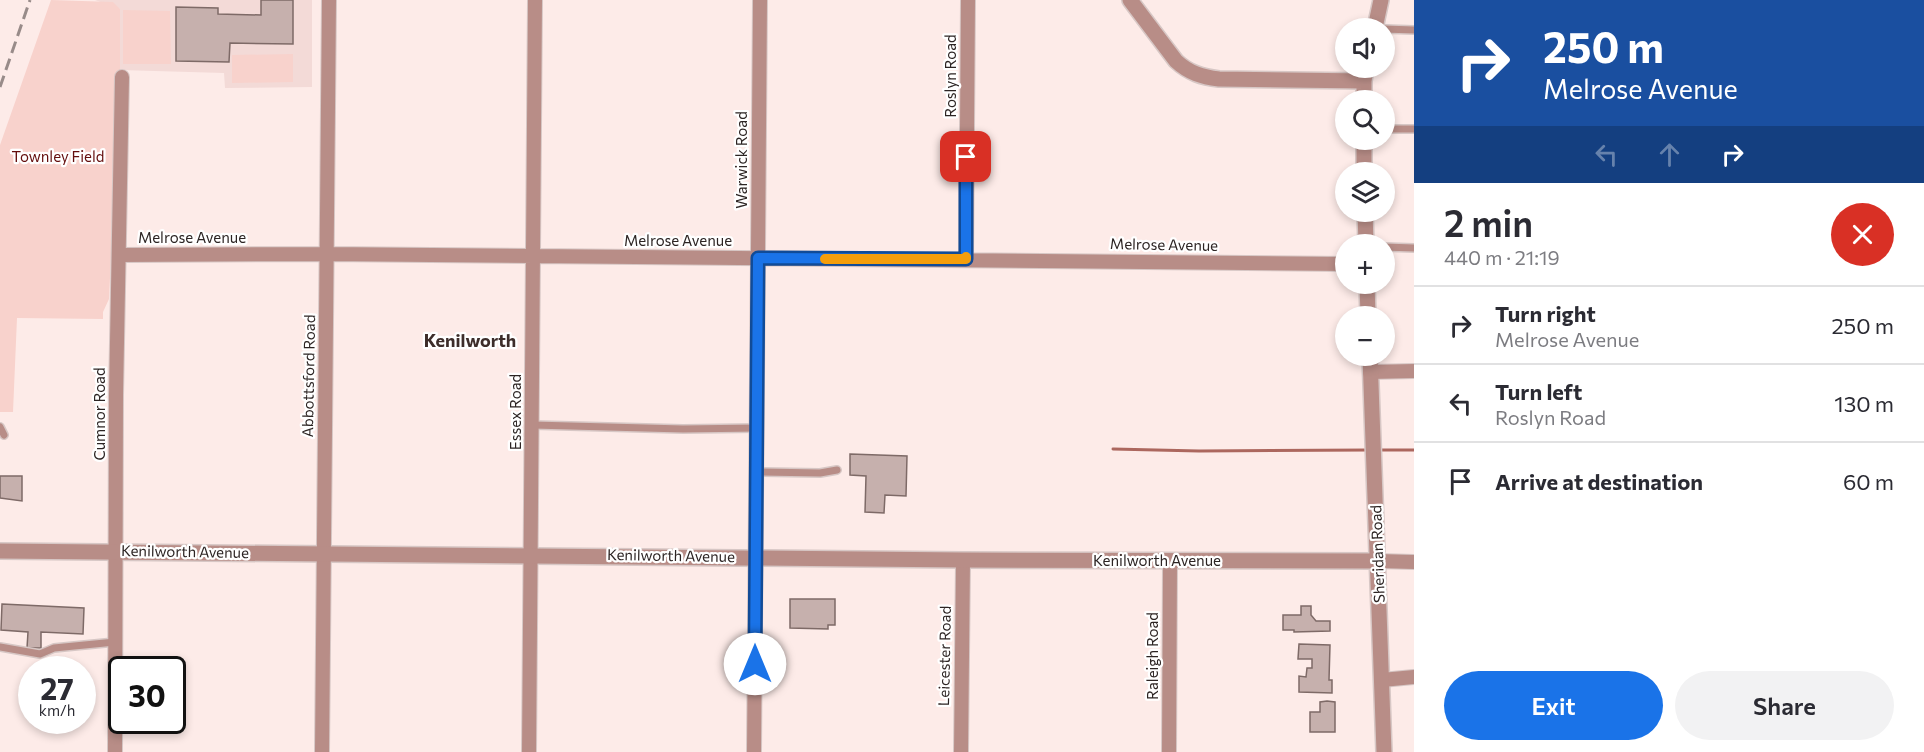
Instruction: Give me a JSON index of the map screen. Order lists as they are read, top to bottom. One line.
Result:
{"streets":{"street":["Roslyn Road","Warwick Road","Melrose Avenue","Abbottsford Road","Essex Road","Cumnor Road","Kenilworth Avenue","Sheridan Road","Leicester Road","Raleigh Road"]},"crossings":[["Roslyn Road","Melrose Avenue"],["Warwick Road","Melrose Avenue"],["Warwick Road","Kenilworth Avenue"],["Melrose Avenue","Abbottsford Road"],["Melrose Avenue","Essex Road"],["Melrose Avenue","Cumnor Road"],["Abbottsford Road","Kenilworth Avenue"],["Essex Road","Kenilworth Avenue"],["Cumnor Road","Kenilworth Avenue"],["Kenilworth Avenue","Sheridan Road"],["Kenilworth Avenue","Leicester Road"],["Kenilworth Avenue","Raleigh Road"]],"districts":["Kenilworth"],"parks":["Townley Field"],"page":{"turn":["250 m","Melrose Avenue"],"map_buttons":["+","−"],"heading":["2 min","440 m · 21:19"],"list":[{"name":"Turn right","note":"Melrose Avenue","value":"250 m"},{"name":"Turn left","note":"Roslyn Road","value":"130 m"},{"name":"Arrive at destination","value":"60 m"}],"speed":"27 km/h","limit":"30","buttons":["Exit","Share"]}}
